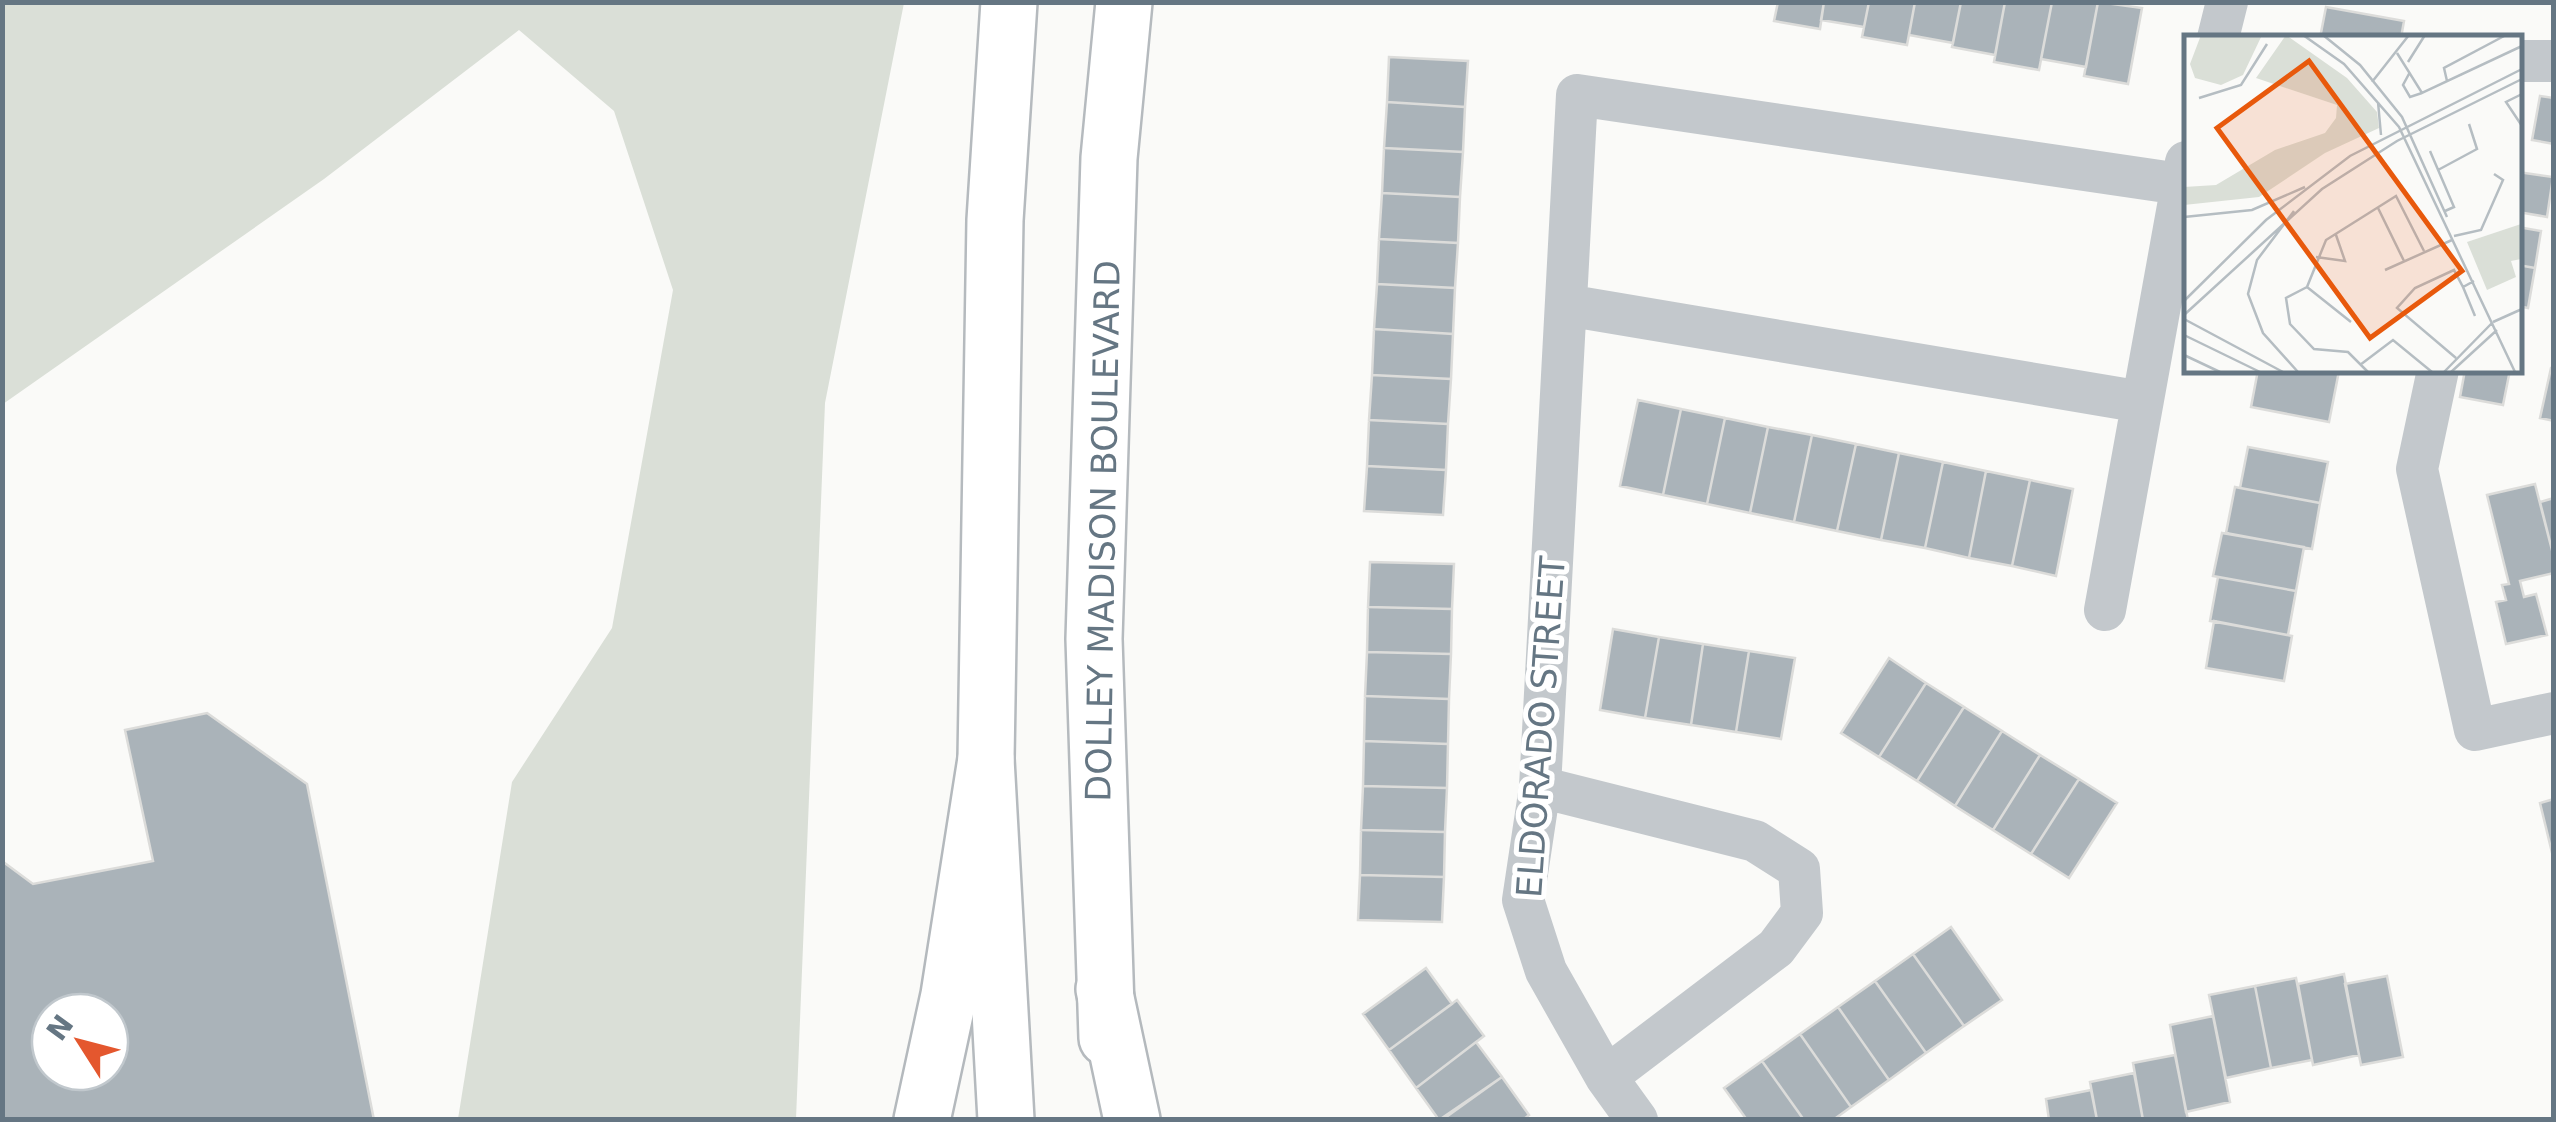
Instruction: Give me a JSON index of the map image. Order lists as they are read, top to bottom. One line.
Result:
{"streets":{"main road":["DOLLEY MADISON BOULEVARD"],"street":["ELDORADO STREET"]},"north":"top left"}
